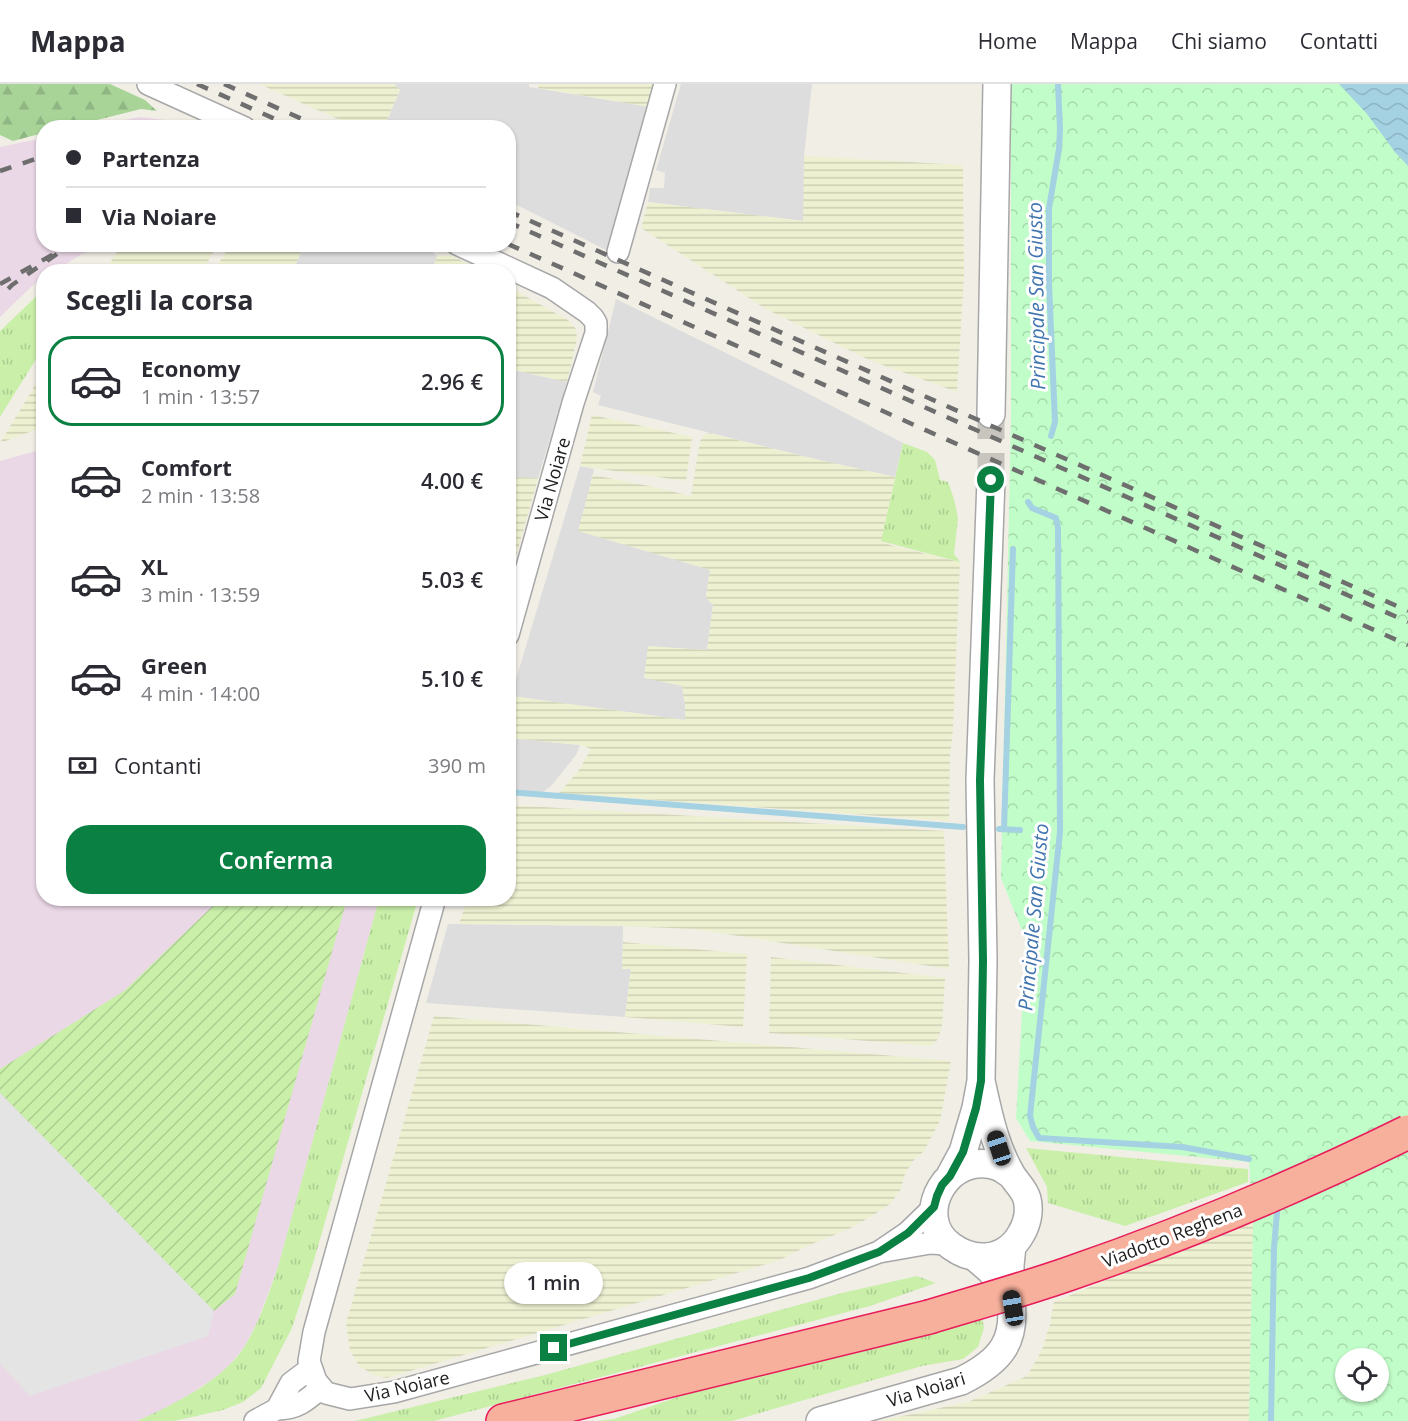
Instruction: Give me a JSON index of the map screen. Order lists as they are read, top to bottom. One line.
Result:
{"streets":{"highway":["Viadotto Reghena"],"street":["Via Noiare","Via Noiari"]},"crossings":[["Via Noiare","Via Noiari"]],"water":["Principale San Giusto"],"page":{"header":"Mappa","nav":["Home","Mappa","Chi siamo","Contatti"],"banner":["Partenza","Via Noiare"],"heading":"Scegli la corsa","list":[{"name":"Economy","note":"1 min · 13:57","value":"2.96 €"},{"name":"Comfort","note":"2 min · 13:58","value":"4.00 €"},{"name":"XL","note":"3 min · 13:59","value":"5.03 €"},{"name":"Green","note":"4 min · 14:00","value":"5.10 €"}],"pay":["Contanti","390 m"],"buttons":"Conferma","bubble":"1 min"}}
